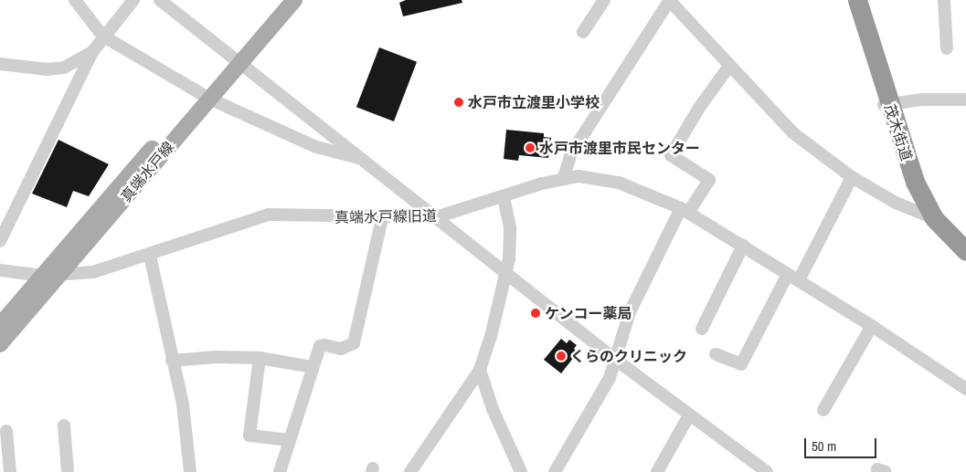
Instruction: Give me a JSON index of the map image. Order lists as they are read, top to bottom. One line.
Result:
{"streets":{"highway":["茂木街道"],"main road":["真端水戸線"],"street":["真端水戸線旧道"]},"crossings":[["真端水戸線","真端水戸線旧道"]],"places":["水戸市立渡里小学校","水戸市渡里市民センター","ケンコー薬局","くらのクリニック"],"scale_bar":"50 m"}
